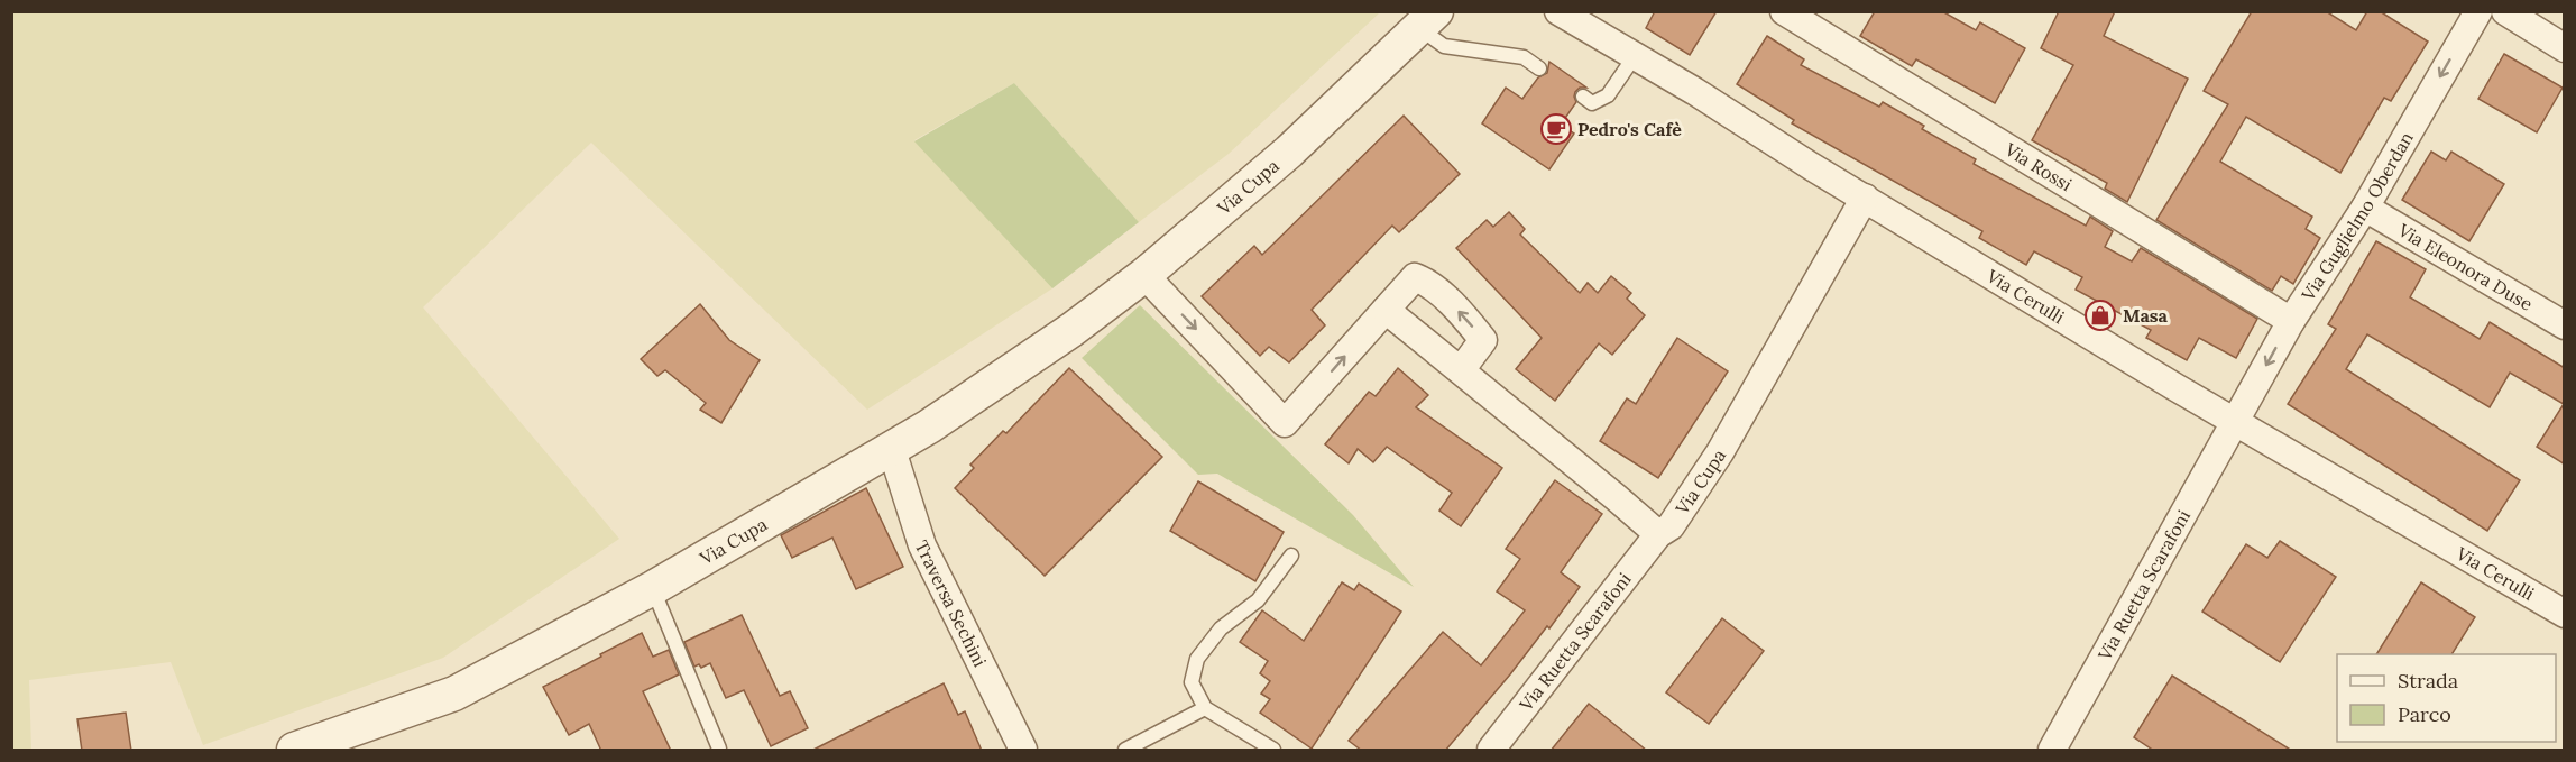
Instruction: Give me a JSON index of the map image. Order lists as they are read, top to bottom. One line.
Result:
{"streets":{"street":["Via Rossi","Via Cupa","Via Guglielmo Oberdan","Via Eleonora Duse","Via Cerulli","Via Ruetta Scarafoni","Traversa Sechini"]},"crossings":[["Via Rossi","Via Guglielmo Oberdan"],["Via Cupa","Via Cerulli"],["Via Cupa","Via Ruetta Scarafoni"],["Via Cupa","Traversa Sechini"],["Via Guglielmo Oberdan","Via Eleonora Duse"],["Via Guglielmo Oberdan","Via Cerulli"],["Via Guglielmo Oberdan","Via Ruetta Scarafoni"],["Via Cerulli","Via Ruetta Scarafoni"]],"one_way":["Via Guglielmo Oberdan"],"places":{"cafe":["Pedro's Cafè"],"shop":["Masa"]},"legend":["Strada","Parco"]}
